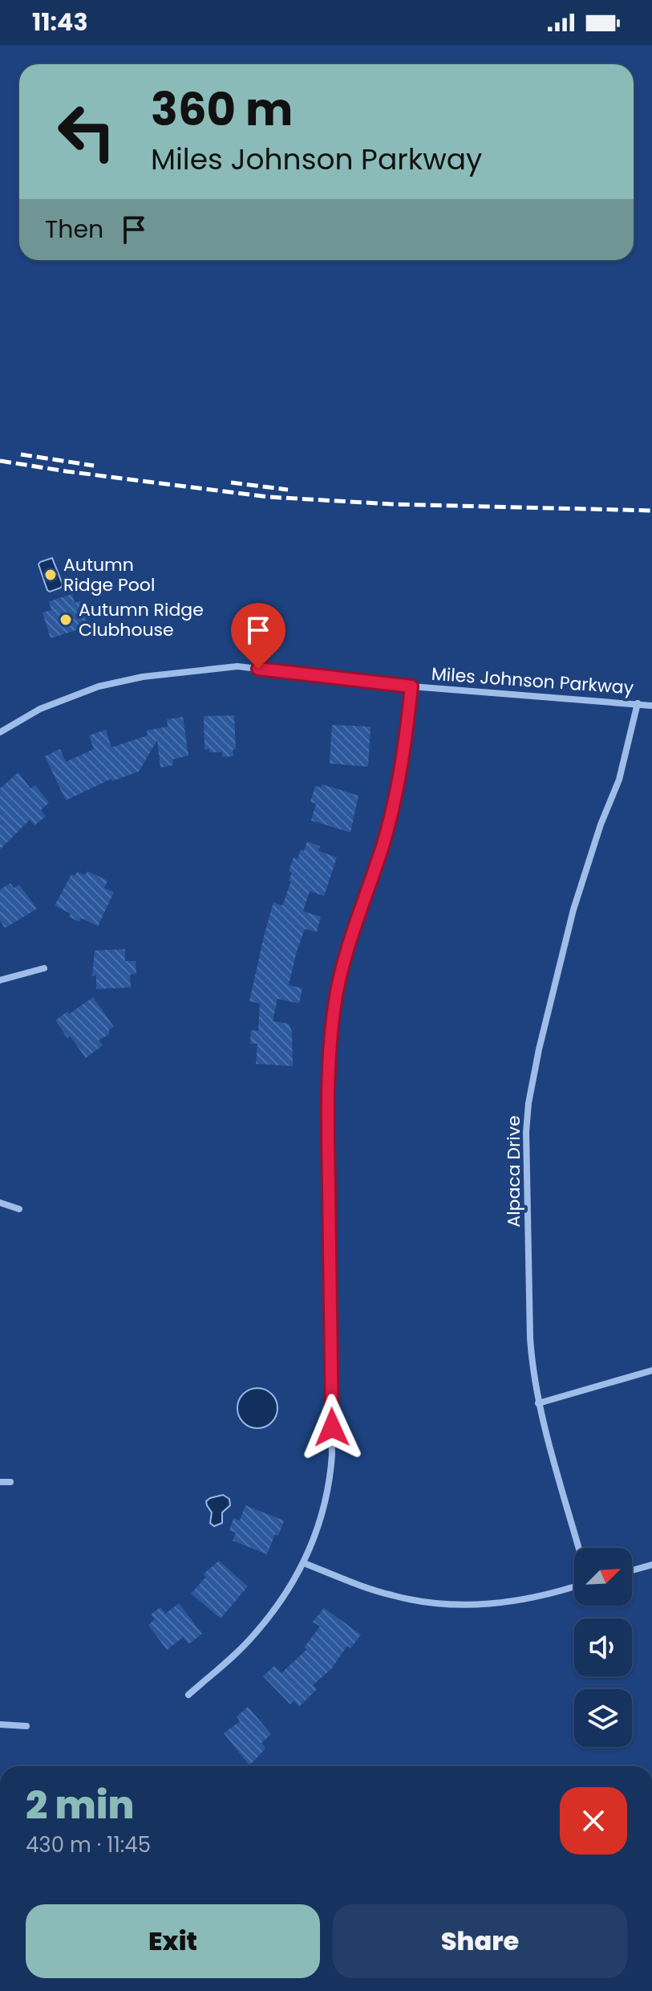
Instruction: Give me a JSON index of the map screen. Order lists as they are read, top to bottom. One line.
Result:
{"streets":{"street":["Miles Johnson Parkway","Alpaca Drive"]},"crossings":[["Miles Johnson Parkway","Alpaca Drive"]],"places":["Autumn Ridge Pool","Autumn Ridge Clubhouse"],"north":"top right","page":{"status":"11:43","turn":["360 m","Miles Johnson Parkway"],"then":"Then","heading":["2 min","430 m · 11:45"],"buttons":["Exit","Share"]}}
